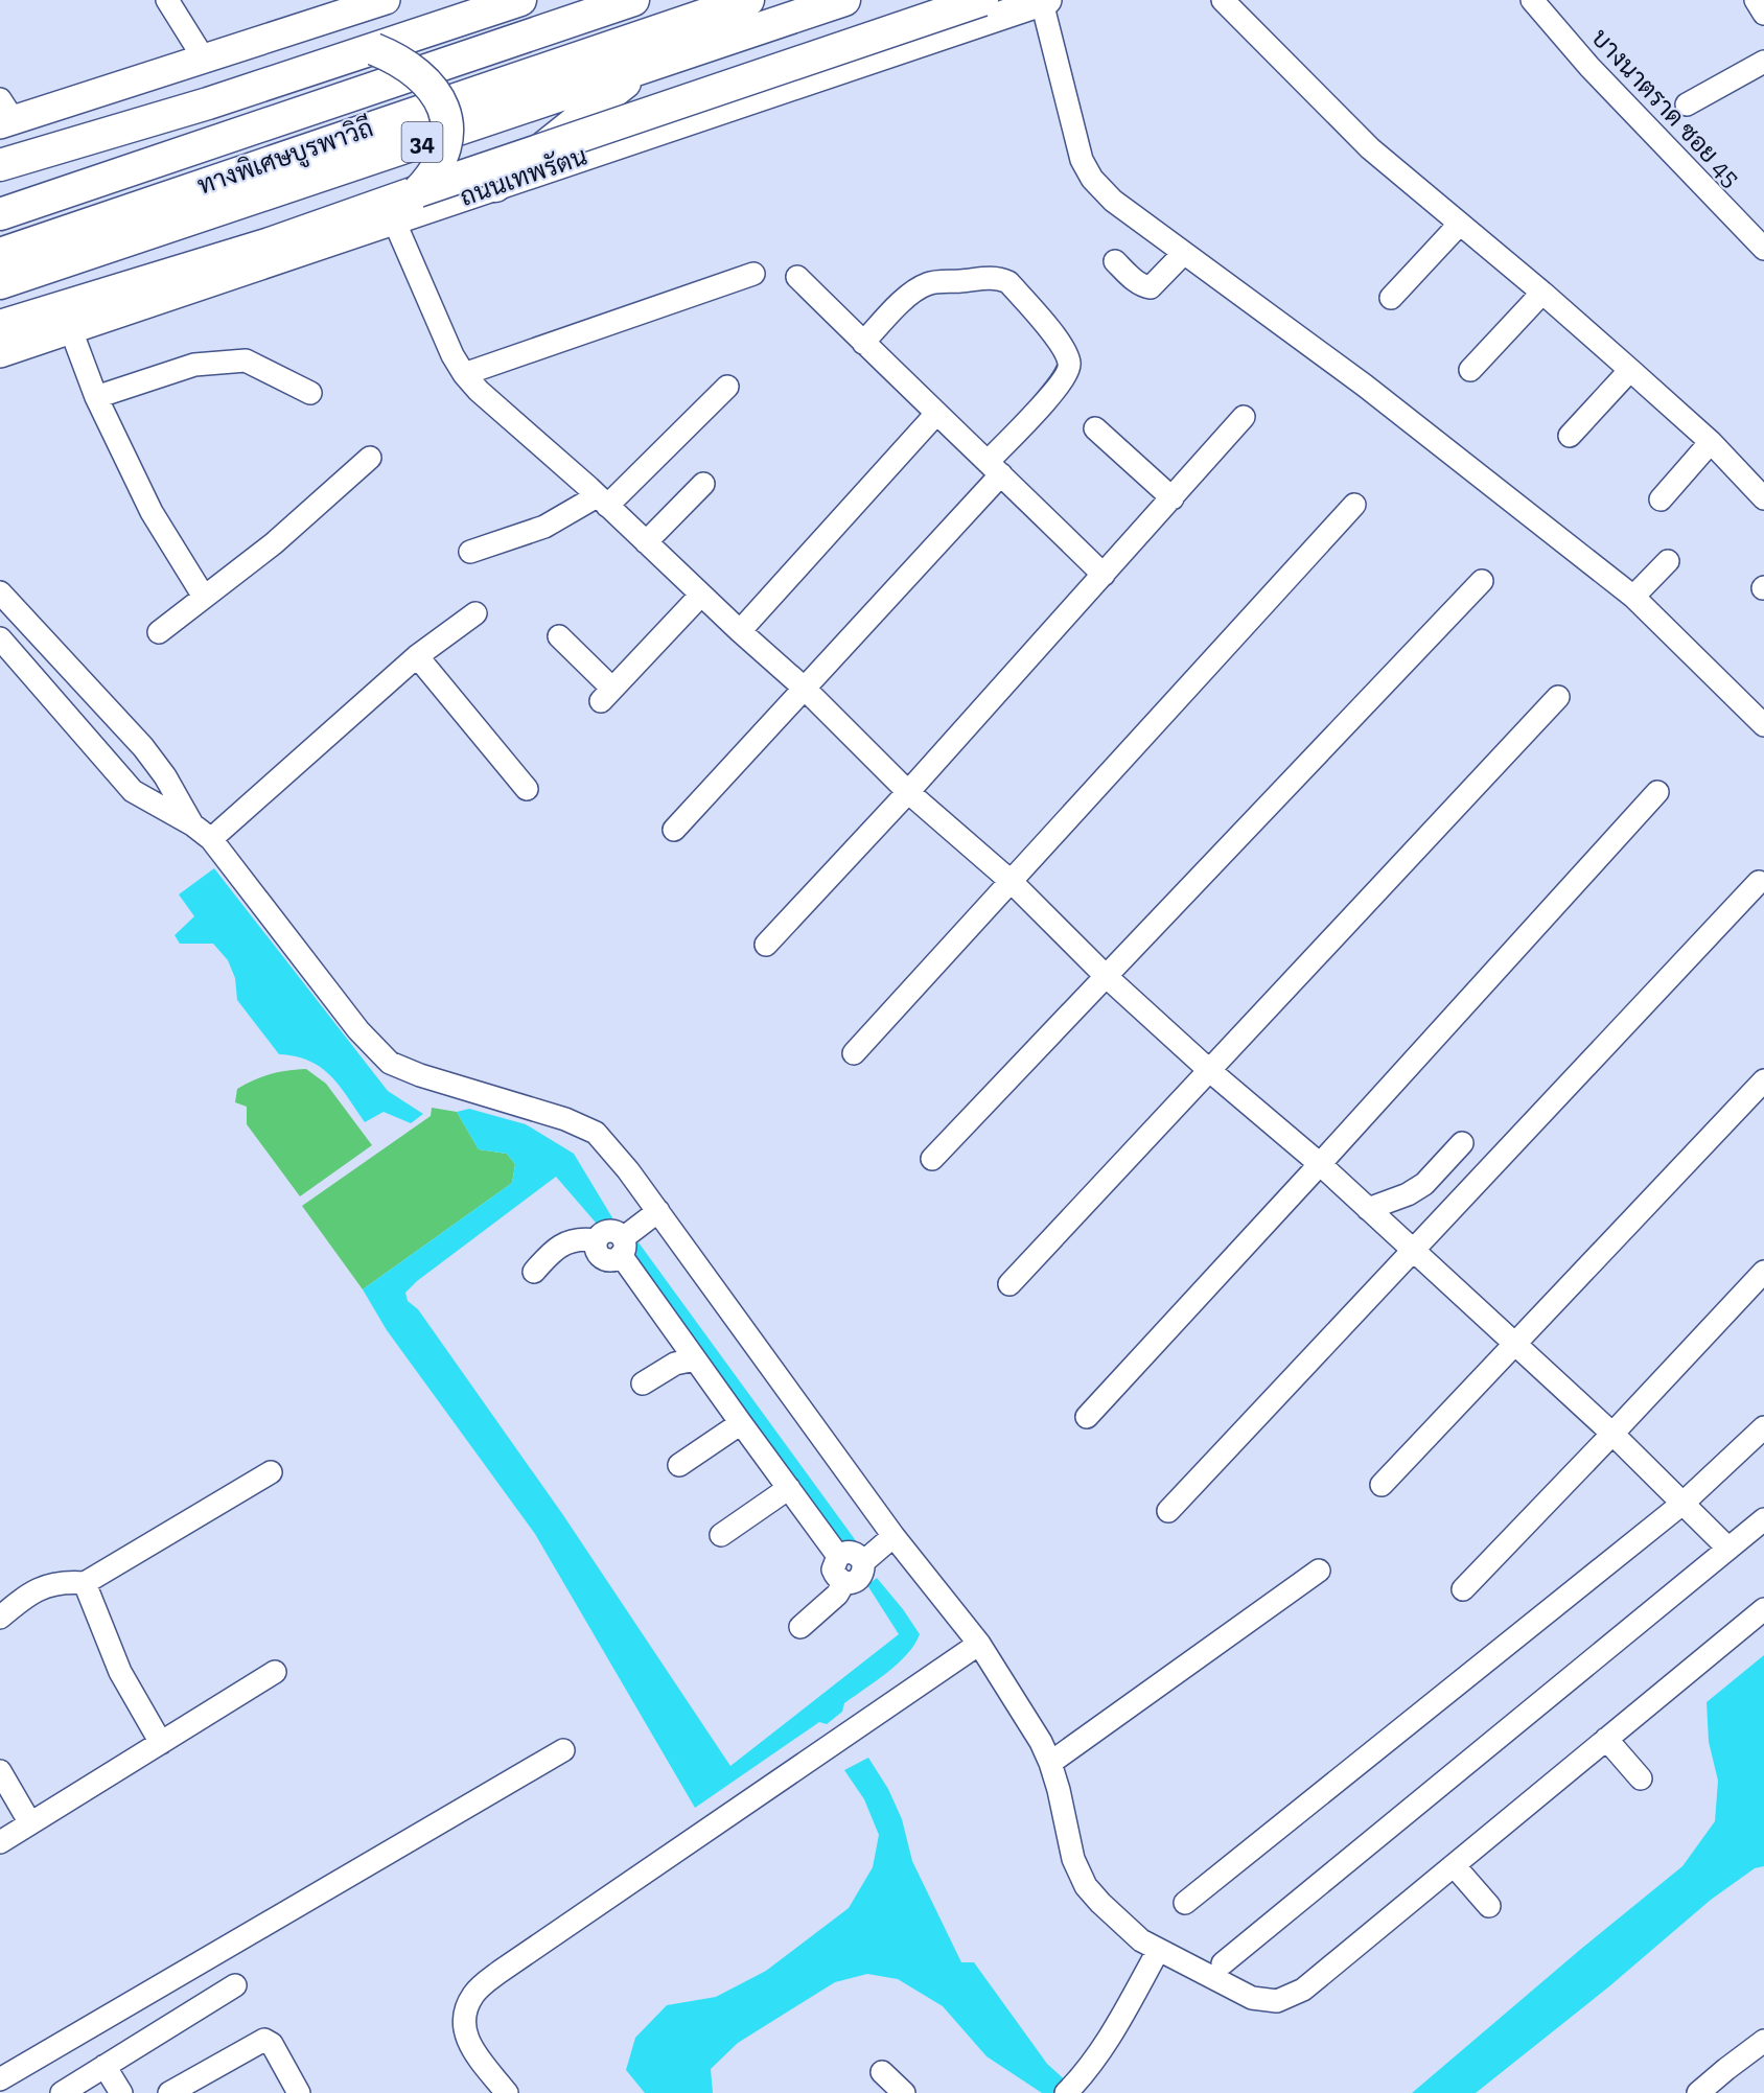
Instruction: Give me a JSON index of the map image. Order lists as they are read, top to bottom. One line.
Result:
{"streets":{"highway":["34","ทางพิเศษบูรพาวิถี"],"main road":["ถนนเทพรัตน"],"street":["บางนาตราด ซอย 45"]}}
